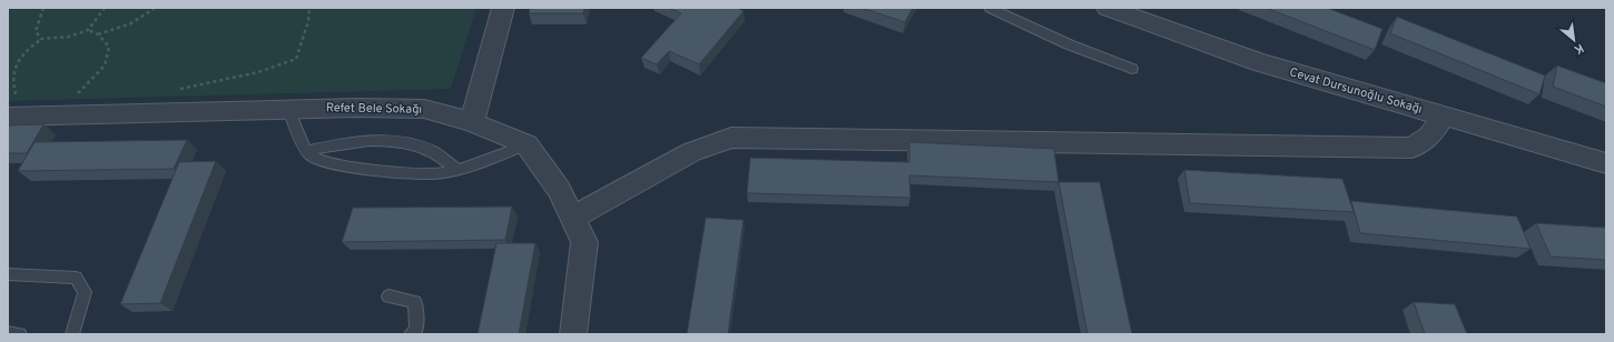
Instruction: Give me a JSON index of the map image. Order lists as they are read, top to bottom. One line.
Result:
{"streets":{"street":["Cevat Dursunoğlu Sokağı","Refet Bele Sokağı"]},"north":"bottom right"}
